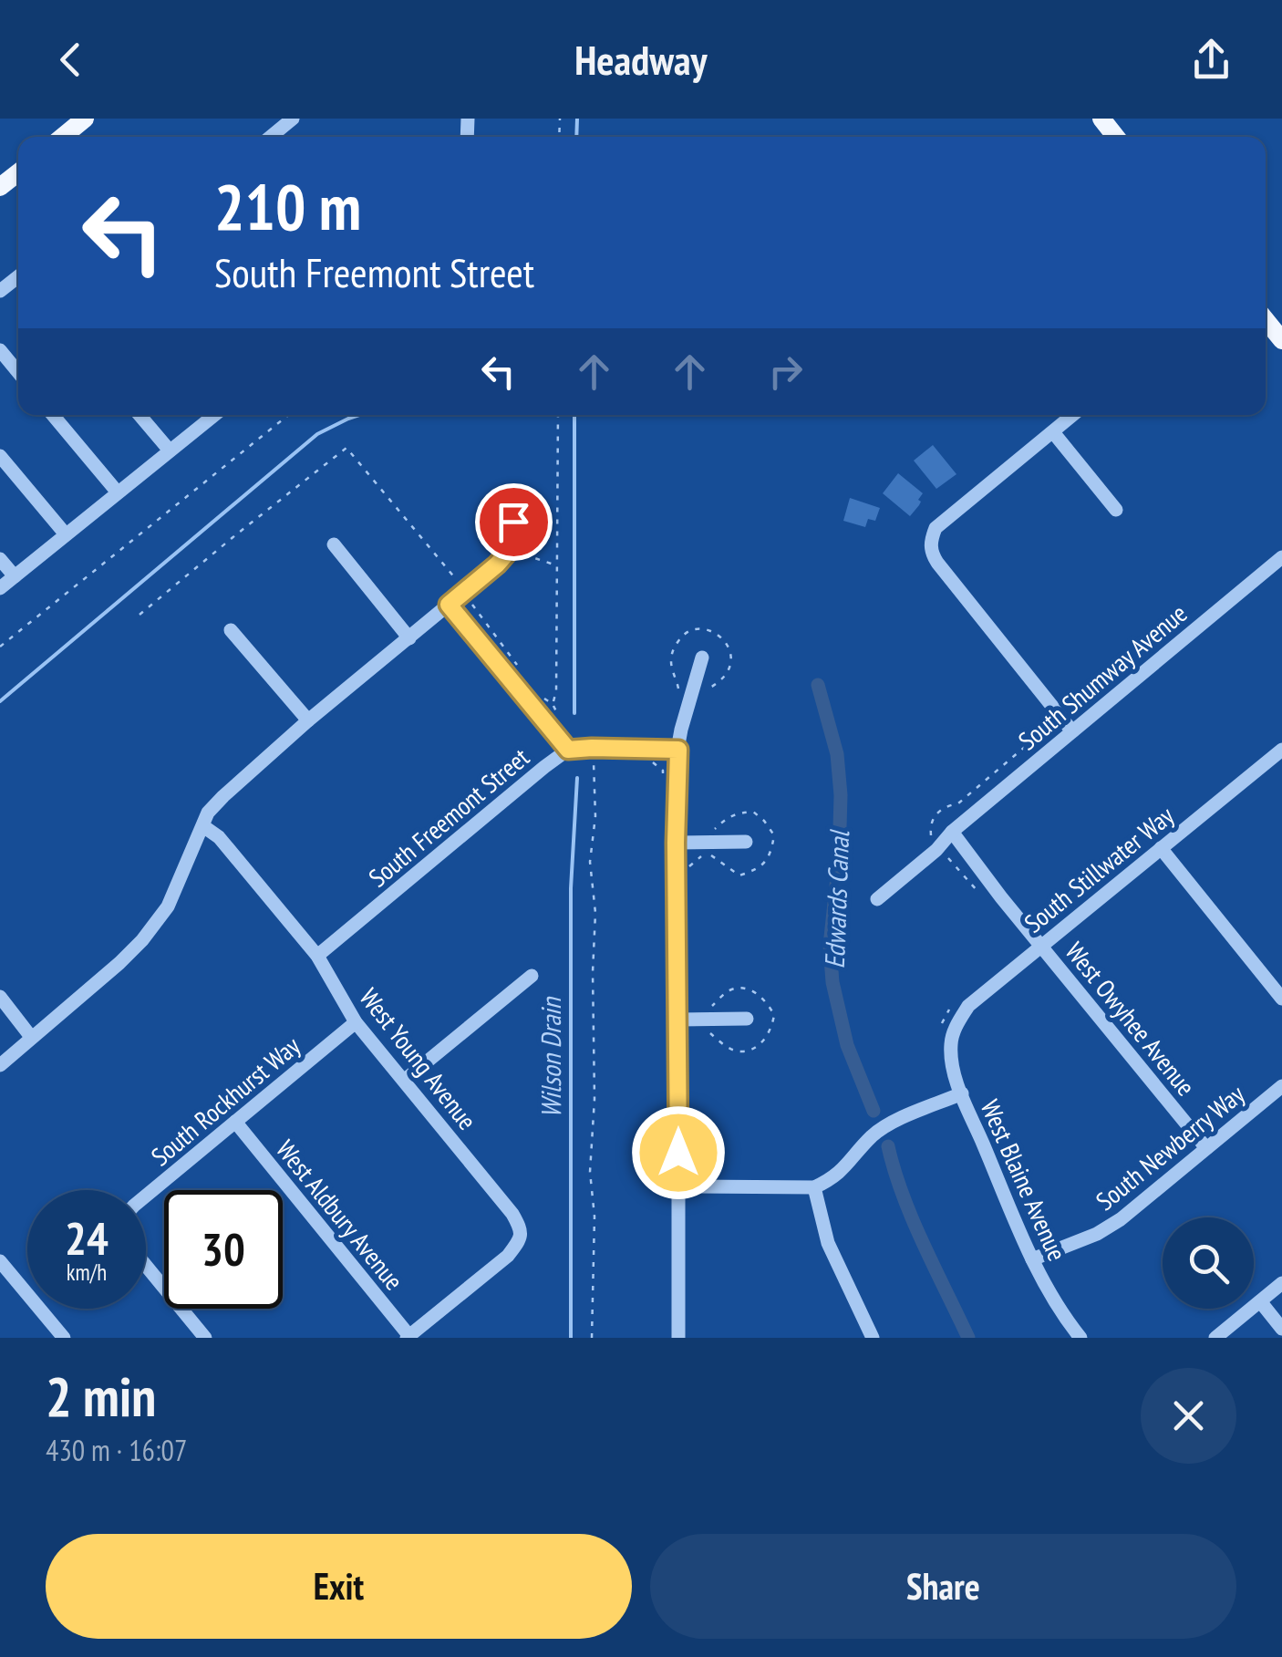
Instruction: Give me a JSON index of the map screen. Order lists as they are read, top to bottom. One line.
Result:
{"streets":{"street":["South Shumway Avenue","South Freemont Street","South Stillwater Way","West Owyhee Avenue","West Young Avenue","South Rockhurst Way","South Newberry Way","West Blaine Avenue","West Aldbury Avenue"]},"crossings":[["South Shumway Avenue","West Owyhee Avenue"],["South Freemont Street","West Young Avenue"],["South Stillwater Way","West Owyhee Avenue"],["South Stillwater Way","West Blaine Avenue"],["West Owyhee Avenue","South Newberry Way"],["West Young Avenue","South Rockhurst Way"],["West Young Avenue","West Aldbury Avenue"],["South Rockhurst Way","West Aldbury Avenue"],["South Newberry Way","West Blaine Avenue"]],"water":["Edwards Canal","Wilson Drain"],"page":{"header":"Headway","turn":["210 m","South Freemont Street"],"speed":"24 km/h","limit":"30","heading":["2 min","430 m · 16:07"],"buttons":["Exit","Share"]}}
